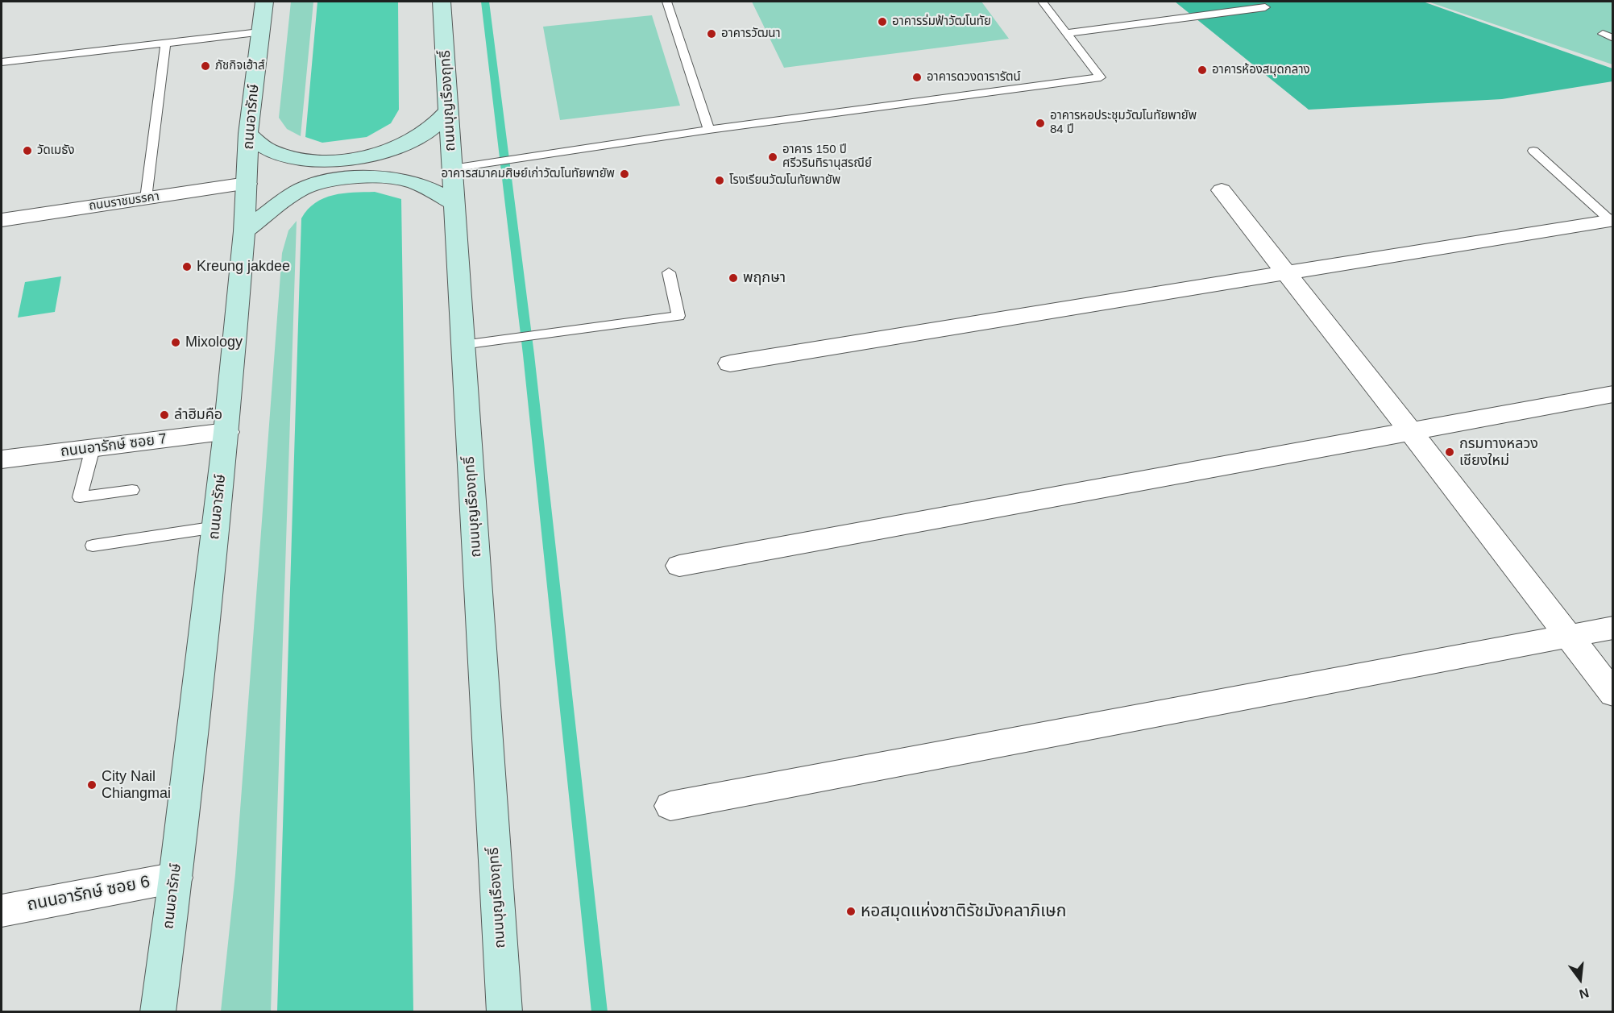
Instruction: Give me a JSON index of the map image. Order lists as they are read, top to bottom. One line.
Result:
{"streets":{"main road":["ถนนบุญเรืองฤทธิ์","ถนนอารักษ์"],"street":["ถนนราชมรรคา","ถนนอารักษ์ ซอย 7","ถนนอารักษ์ ซอย 6"]},"crossings":[["ถนนอารักษ์","ถนนราชมรรคา"],["ถนนอารักษ์","ถนนอารักษ์ ซอย 7"],["ถนนอารักษ์","ถนนอารักษ์ ซอย 6"]],"places":["อาคารร่มฟ้าวัฒโนทัย","อาคารวัฒนา","ภัชกิจเฮ้าส์","อาคารห้องสมุดกลาง","อาคารดวงดารารัตน์","อาคารหอประชุมวัฒโนทัยพายัพ 84 ปี","วัดเมธัง","อาคาร 150 ปี ศรีวรินทิรานุสรณีย์","อาคารสมาคมศิษย์เก่าวัฒโนทัยพายัพ","โรงเรียนวัฒโนทัยพายัพ","Kreung jakdee","พฤกษา","Mixology","ลำฮิมคือ","กรมทางหลวง เชียงใหม่","City Nail Chiangmai","หอสมุดแห่งชาติรัชมังคลาภิเษก"],"north":"bottom"}
